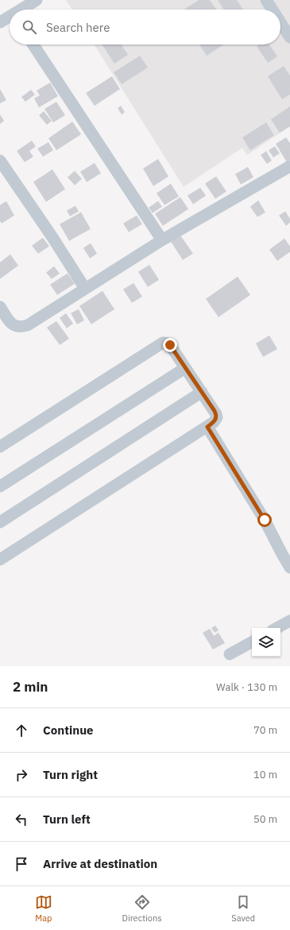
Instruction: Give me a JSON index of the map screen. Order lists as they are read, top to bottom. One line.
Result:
{"page":{"search":"Search here","heading":["2 min","Walk · 130 m"],"list":[["Continue","70 m"],["Turn right","10 m"],["Turn left","50 m"],"Arrive at destination"],"nav":["Map","Directions","Saved"]}}
